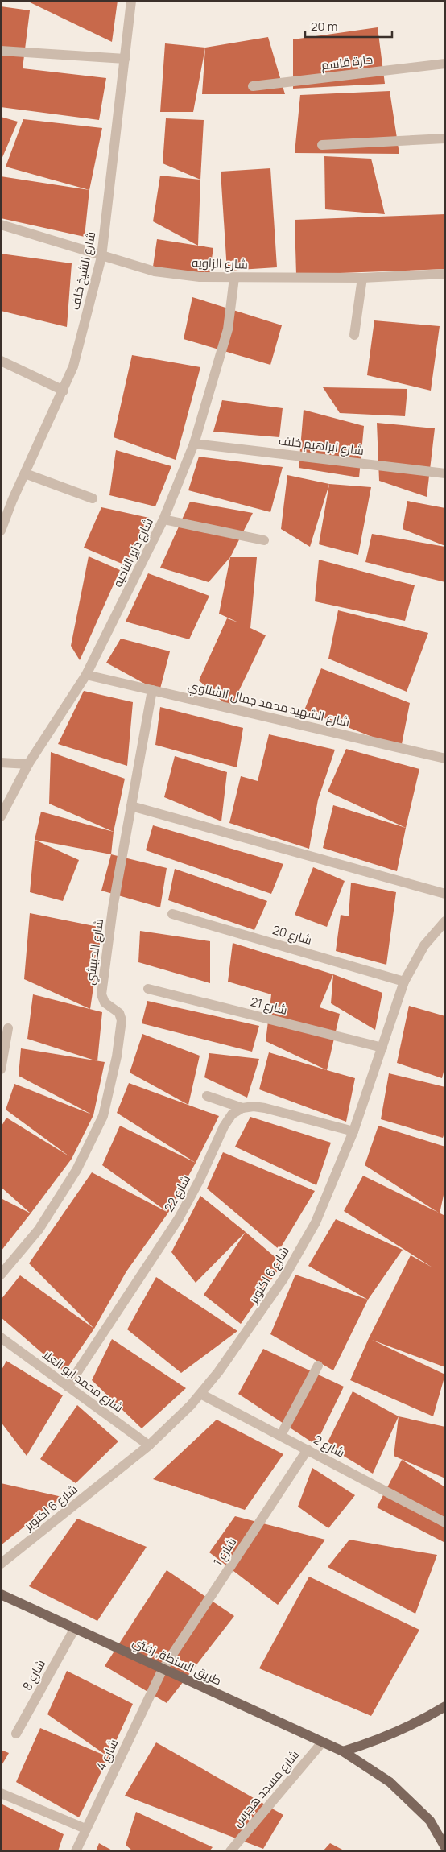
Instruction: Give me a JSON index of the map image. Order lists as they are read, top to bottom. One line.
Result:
{"streets":{"main road":["طريق السنطة, زفتي"],"street":["حارة قاسم","شارع الزاويه","شارع الشيخ خلف","شارع ابراهيم خلف","شارع داير الناحيه","شارع الشهيد محمد جمال الشناوي","شارع 20","شارع الحبيشي","شارع 21","شارع 22","شارع 6 اكتوبر","شارع محمد ابو العلا","شارع 2","شارع 1","شارع 8","شارع 4","شارع مسجد هجرس"]},"crossings":[["شارع الزاويه","شارع الشيخ خلف"],["شارع الزاويه","شارع داير الناحيه"],["شارع ابراهيم خلف","شارع داير الناحيه"],["شارع داير الناحيه","شارع الشهيد محمد جمال الشناوي"],["شارع الشهيد محمد جمال الشناوي","شارع الحبيشي"],["شارع 20","شارع 6 اكتوبر"],["شارع 21","شارع 6 اكتوبر"],["شارع 22","شارع محمد ابو العلا"],["شارع 6 اكتوبر","شارع محمد ابو العلا"],["شارع 6 اكتوبر","شارع 2"],["شارع 2","شارع 1"],["شارع 1","طريق السنطة, زفتي"],["شارع 1","شارع 4"],["طريق السنطة, زفتي","شارع 8"],["طريق السنطة, زفتي","شارع 4"],["طريق السنطة, زفتي","شارع مسجد هجرس"]],"scale_bar":"20 m"}
